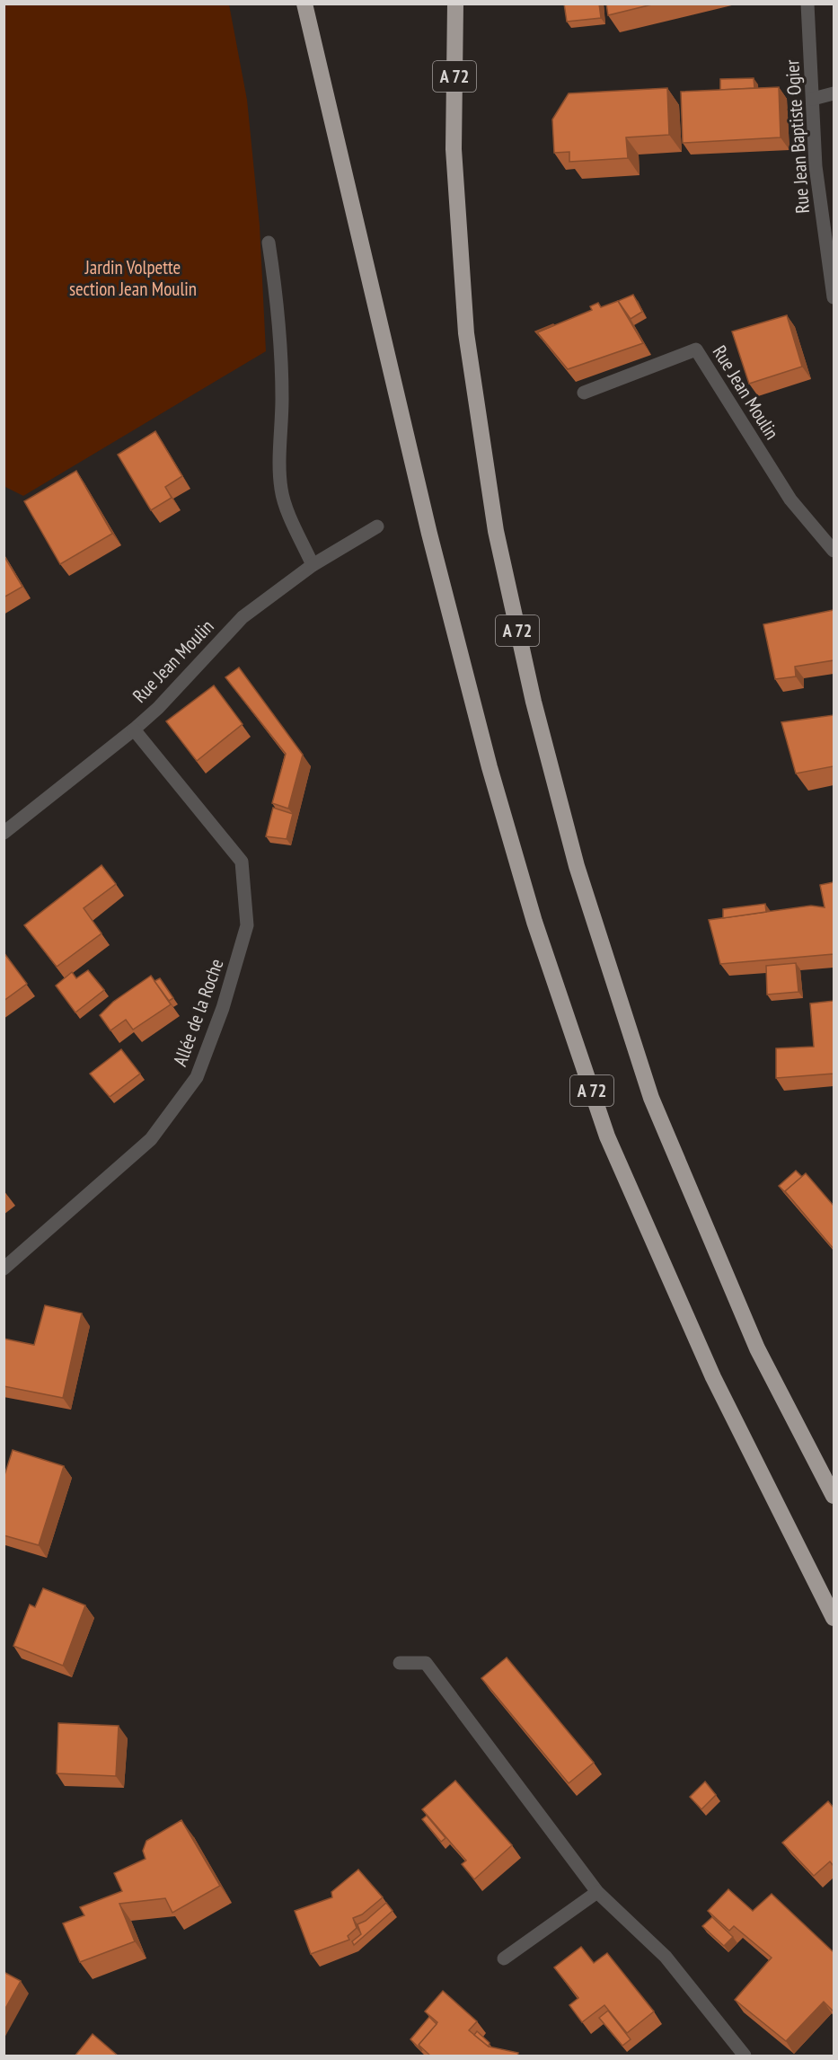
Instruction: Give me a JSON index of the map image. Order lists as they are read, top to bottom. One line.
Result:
{"streets":{"highway":["A 72"],"street":["Rue Jean Baptiste Ogier","Rue Jean Moulin","Allée de la Roche"]},"crossings":[["Rue Jean Moulin","Allée de la Roche"]],"parks":["Jardin Volpette section Jean Moulin"]}
